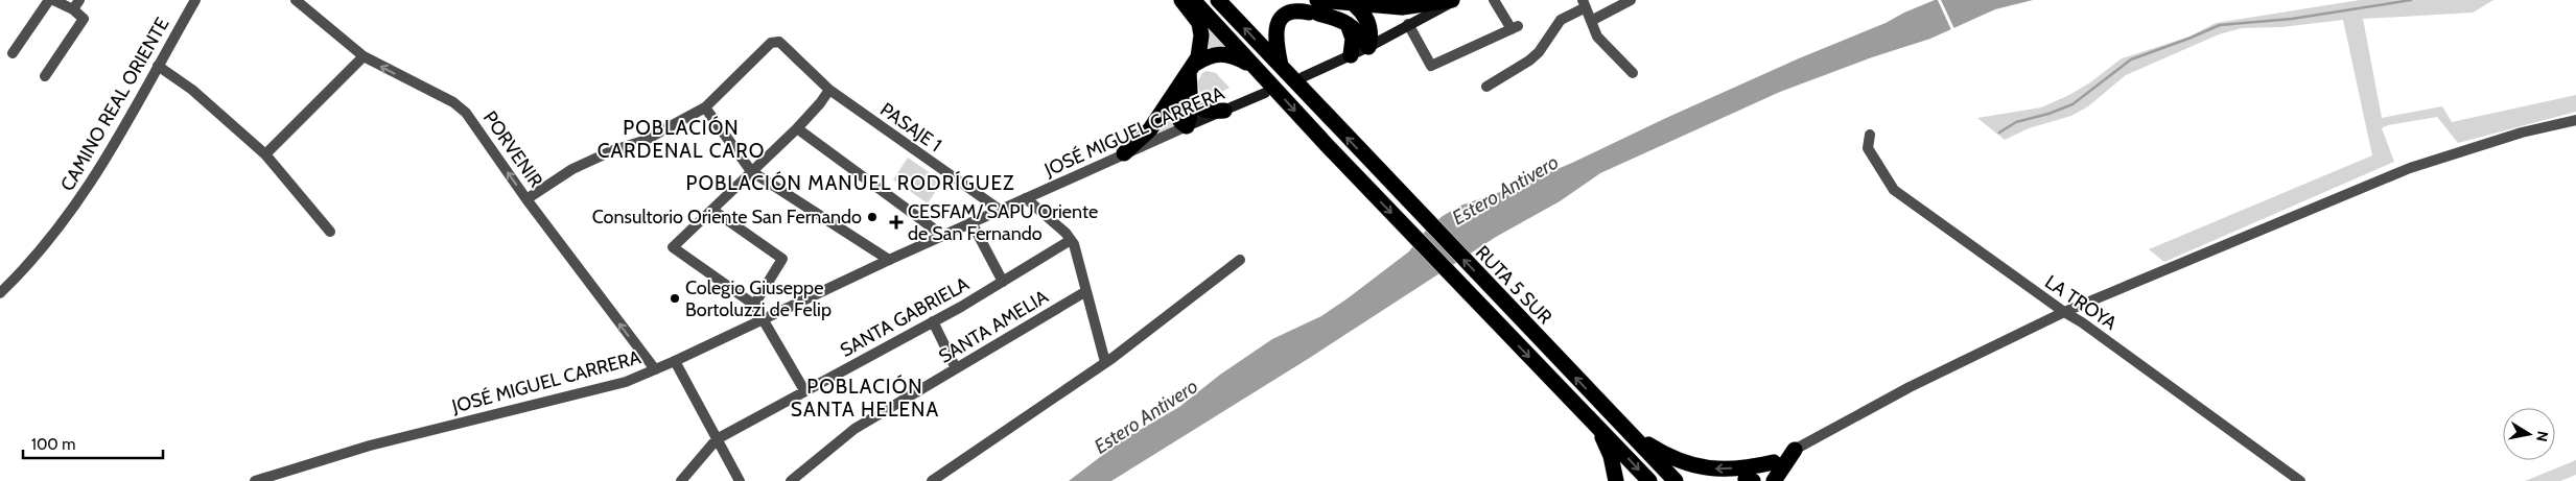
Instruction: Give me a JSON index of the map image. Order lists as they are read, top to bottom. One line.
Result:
{"streets":{"highway":["RUTA 5 SUR"],"main road":["JOSÉ MIGUEL CARRERA"],"street":["CAMINO REAL ORIENTE","PASAJE 1","PORVENIR","LA TROYA","SANTA GABRIELA","SANTA AMELIA"]},"crossings":[["PASAJE 1","JOSÉ MIGUEL CARRERA"],["JOSÉ MIGUEL CARRERA","PORVENIR"]],"one_way":["PORVENIR"],"districts":["POBLACIÓN CARDENAL CARO","POBLACIÓN MANUEL RODRÍGUEZ","POBLACIÓN SANTA HELENA"],"water":["Estero Antivero"],"places":{"other":["Consultorio Oriente San Fernando","Colegio Giuseppe Bortoluzzi de Felip"],"health":["CESFAM/ SAPU Oriente de San Fernando"]},"scale_bar":"100 m","north":"right"}
